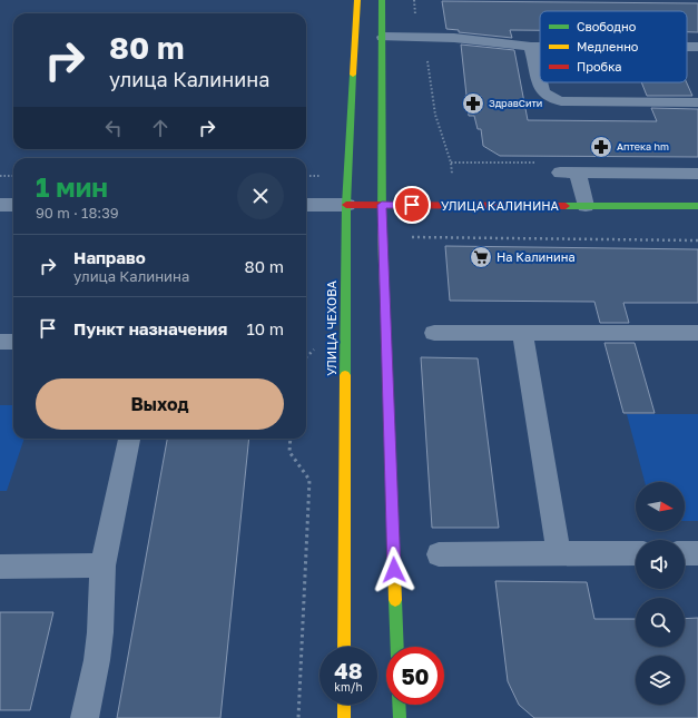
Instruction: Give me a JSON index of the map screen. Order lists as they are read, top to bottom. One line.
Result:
{"streets":{"main road":["УЛИЦА КАЛИНИНА","УЛИЦА ЧЕХОВА"]},"crossings":[["УЛИЦА КАЛИНИНА","УЛИЦА ЧЕХОВА"]],"places":{"pharmacy":["ЗдравСити","Аптека hm"],"supermarket":["На Калинина"]},"legend":["Свободно","Медленно","Пробка"],"north":"right","page":{"turn":["80 m","улица Калинина"],"heading":["1 мин","90 m · 18:39"],"list":[{"name":"Направо","note":"улица Калинина","value":"80 m"},{"name":"Пункт назначения","value":"10 m"}],"buttons":"Выход","speed":"48 km/h","limit":"50"}}
